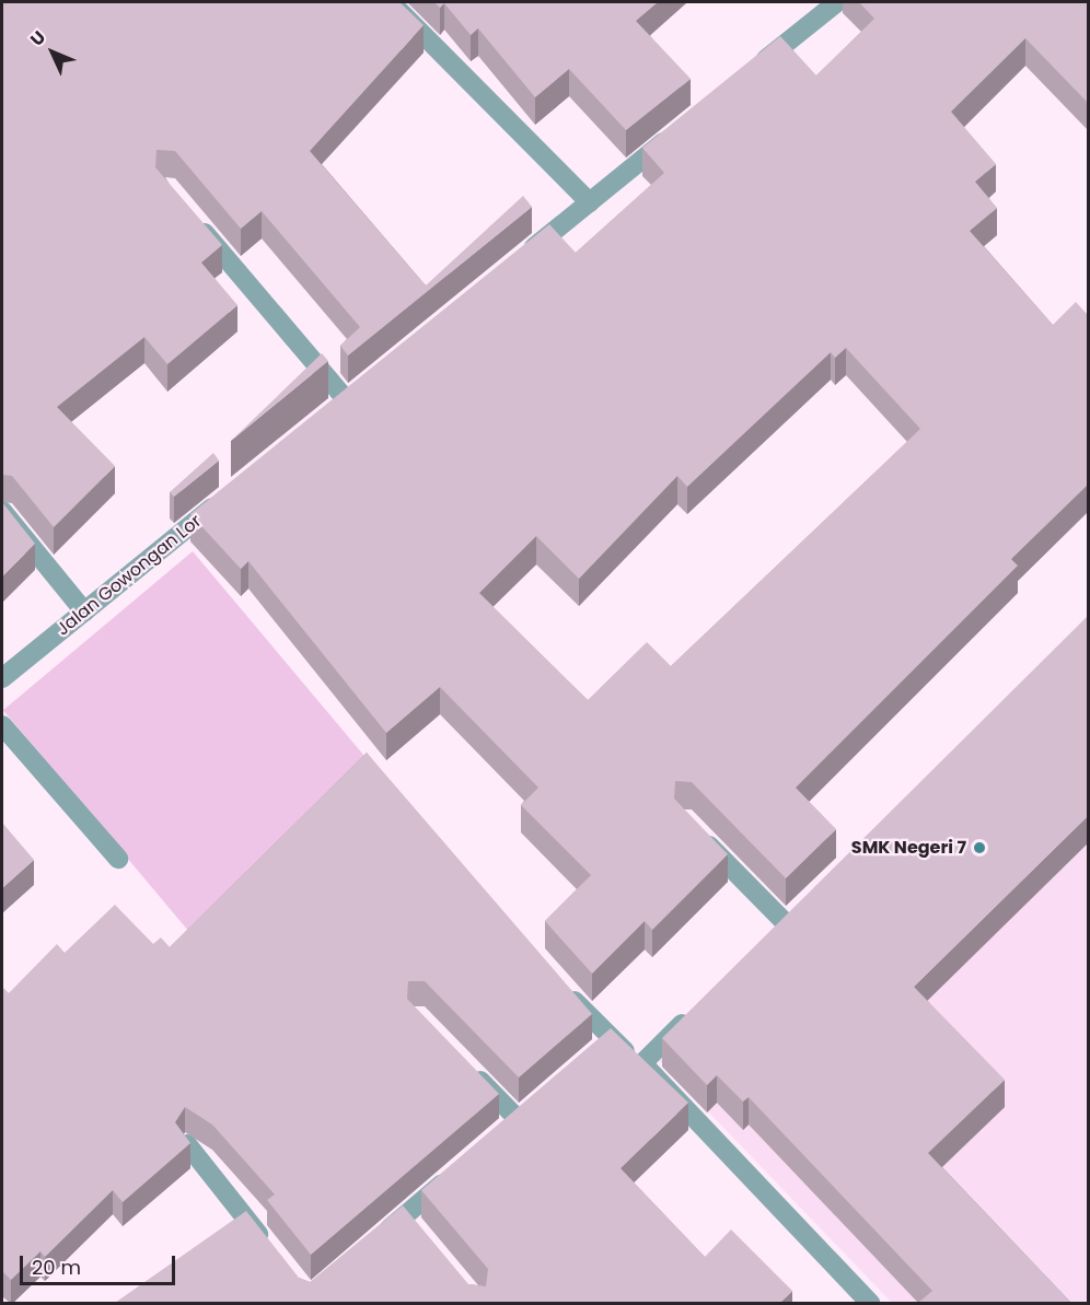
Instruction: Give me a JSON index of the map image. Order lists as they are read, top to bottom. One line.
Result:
{"streets":{"street":["Jalan Gowongan Lor"]},"places":["SMK Negeri 7"],"scale_bar":"20 m","north":"top left"}
